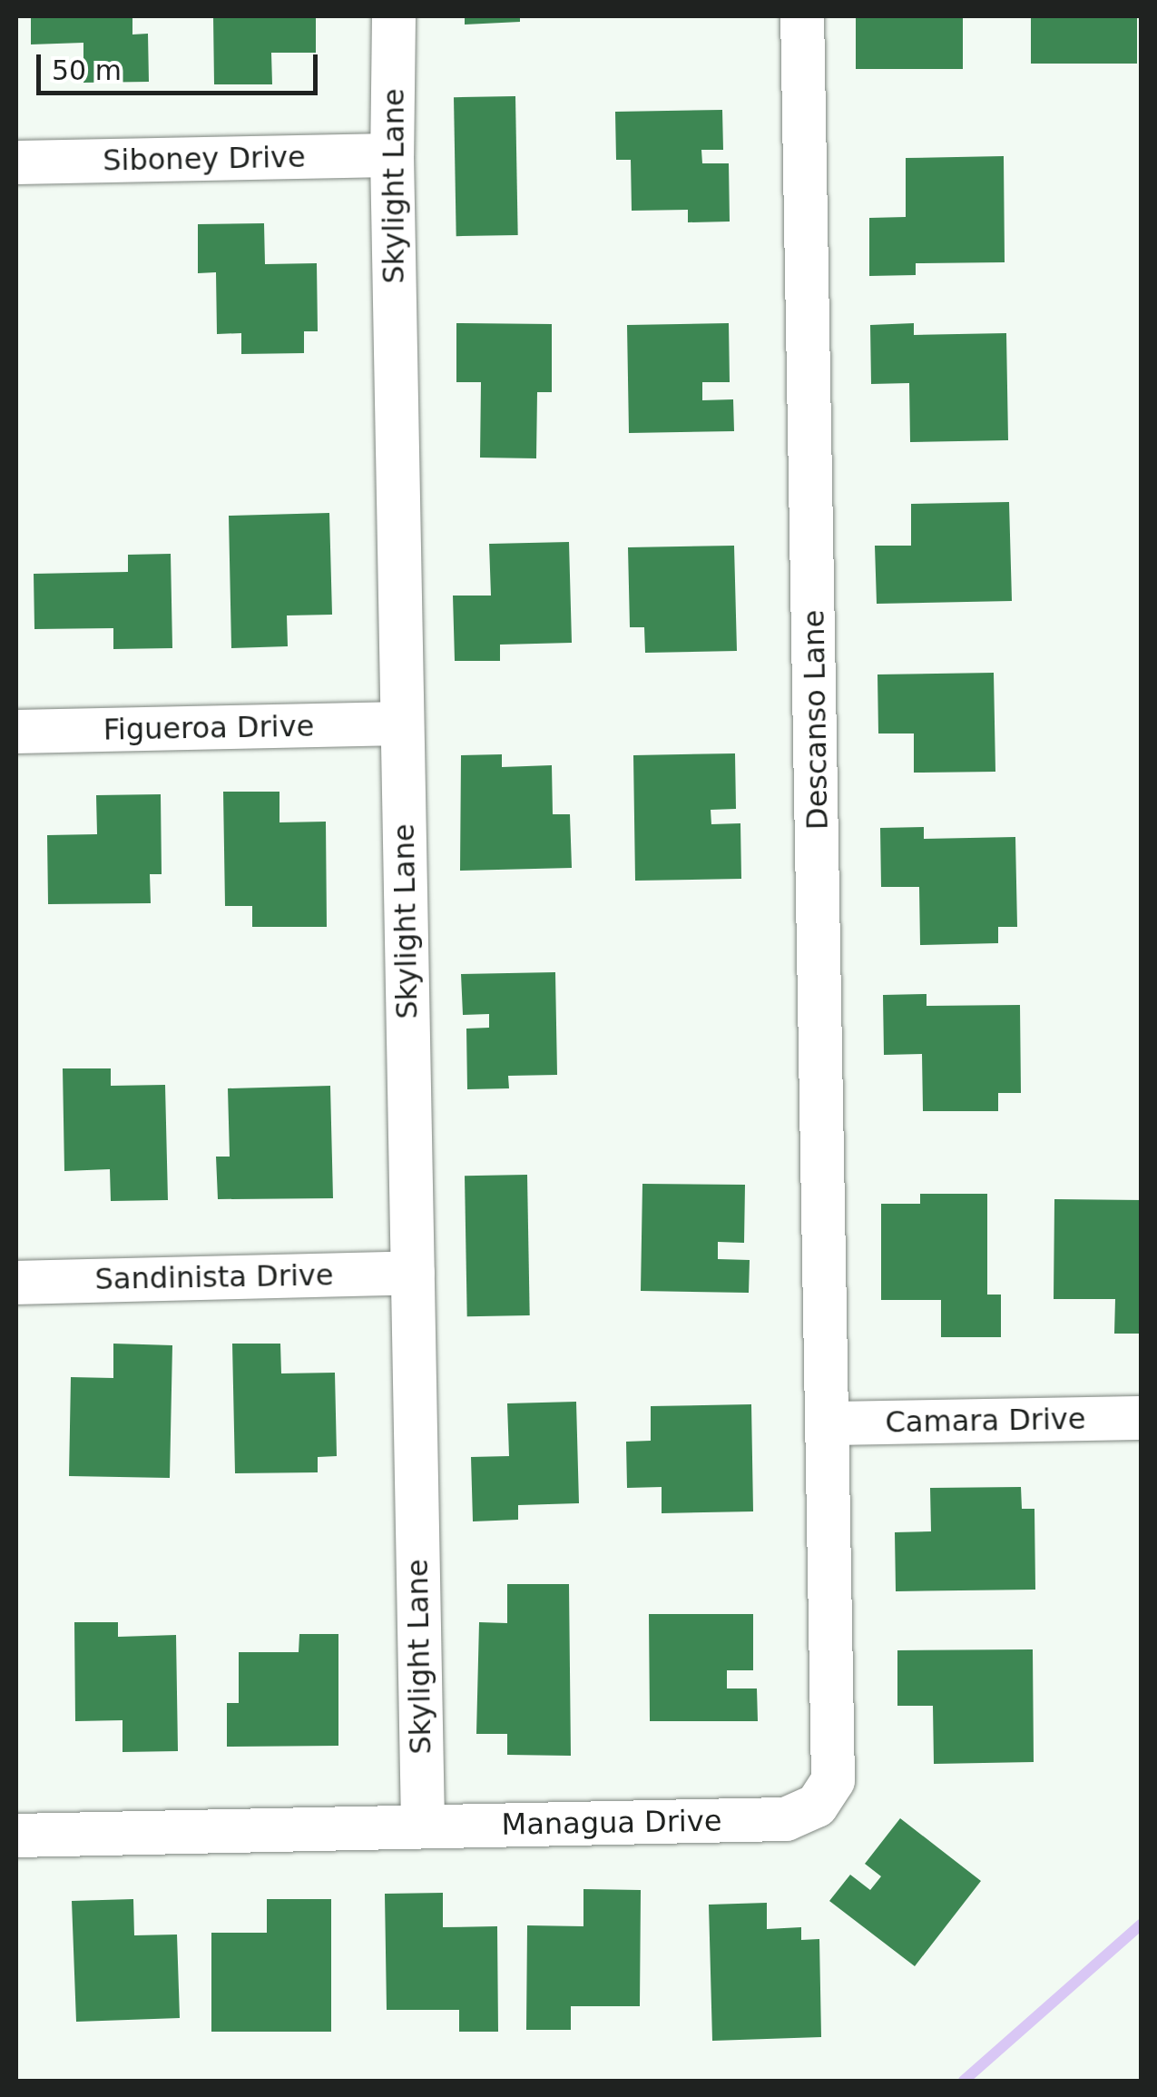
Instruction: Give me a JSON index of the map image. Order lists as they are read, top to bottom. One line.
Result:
{"streets":{"street":["Siboney Drive","Skylight Lane","Descanso Lane","Figueroa Drive","Sandinista Drive","Camara Drive","Managua Drive"]},"crossings":[["Siboney Drive","Skylight Lane"],["Skylight Lane","Figueroa Drive"],["Skylight Lane","Sandinista Drive"],["Skylight Lane","Managua Drive"],["Descanso Lane","Camara Drive"],["Descanso Lane","Managua Drive"],["Camara Drive","Managua Drive"]],"scale_bar":"50 m"}
